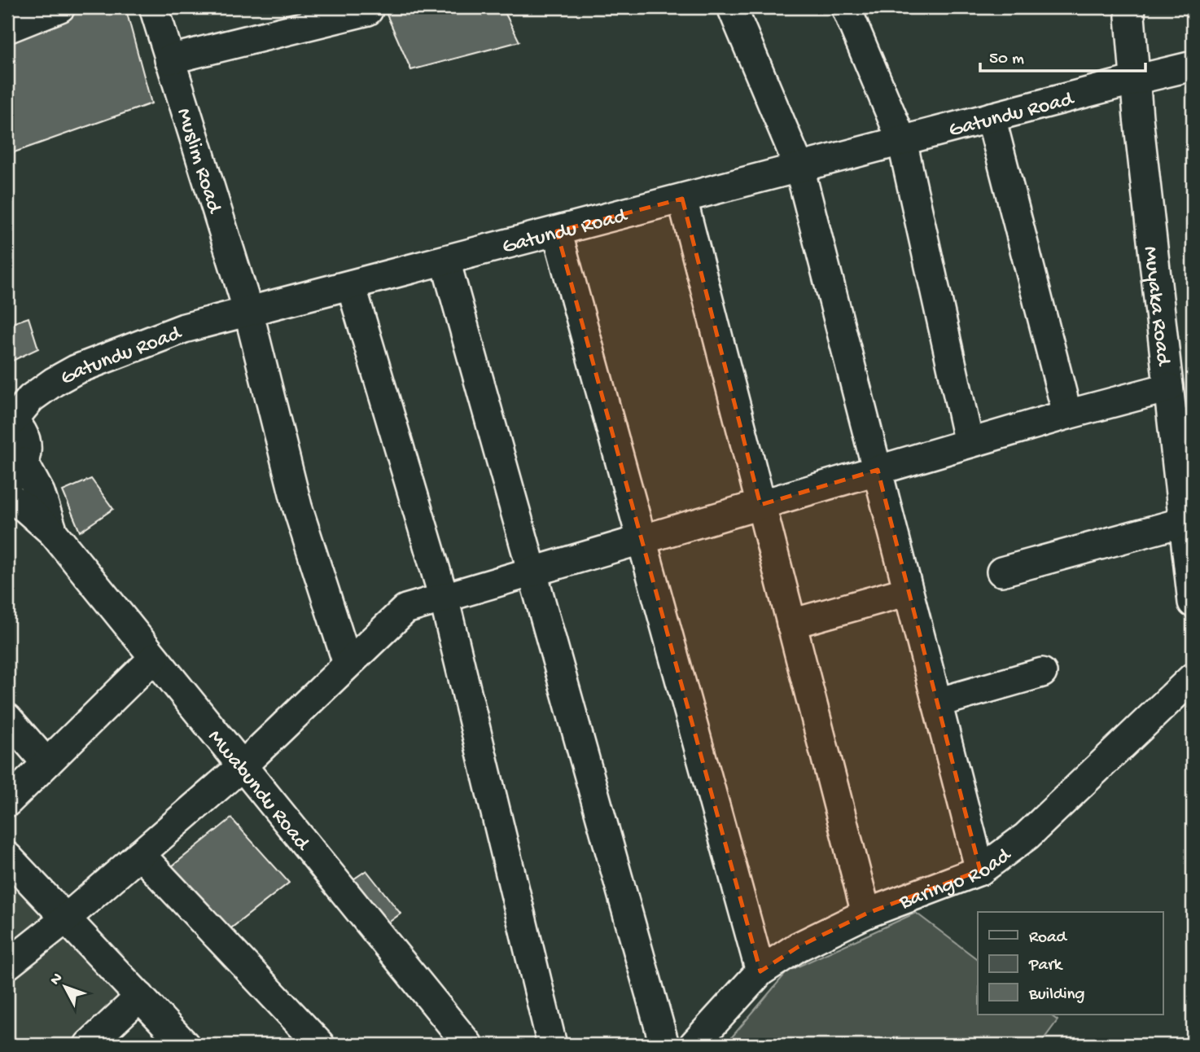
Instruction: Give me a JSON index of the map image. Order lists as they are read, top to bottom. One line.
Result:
{"streets":{"street":["Gatundu Road","Muslim Road","Muyaka Road","Mwabundu Road","Baringo Road"]},"crossings":[["Gatundu Road","Muslim Road"],["Gatundu Road","Muyaka Road"]],"legend":["Road","Park","Building"],"scale_bar":"50 m","north":"top left"}
